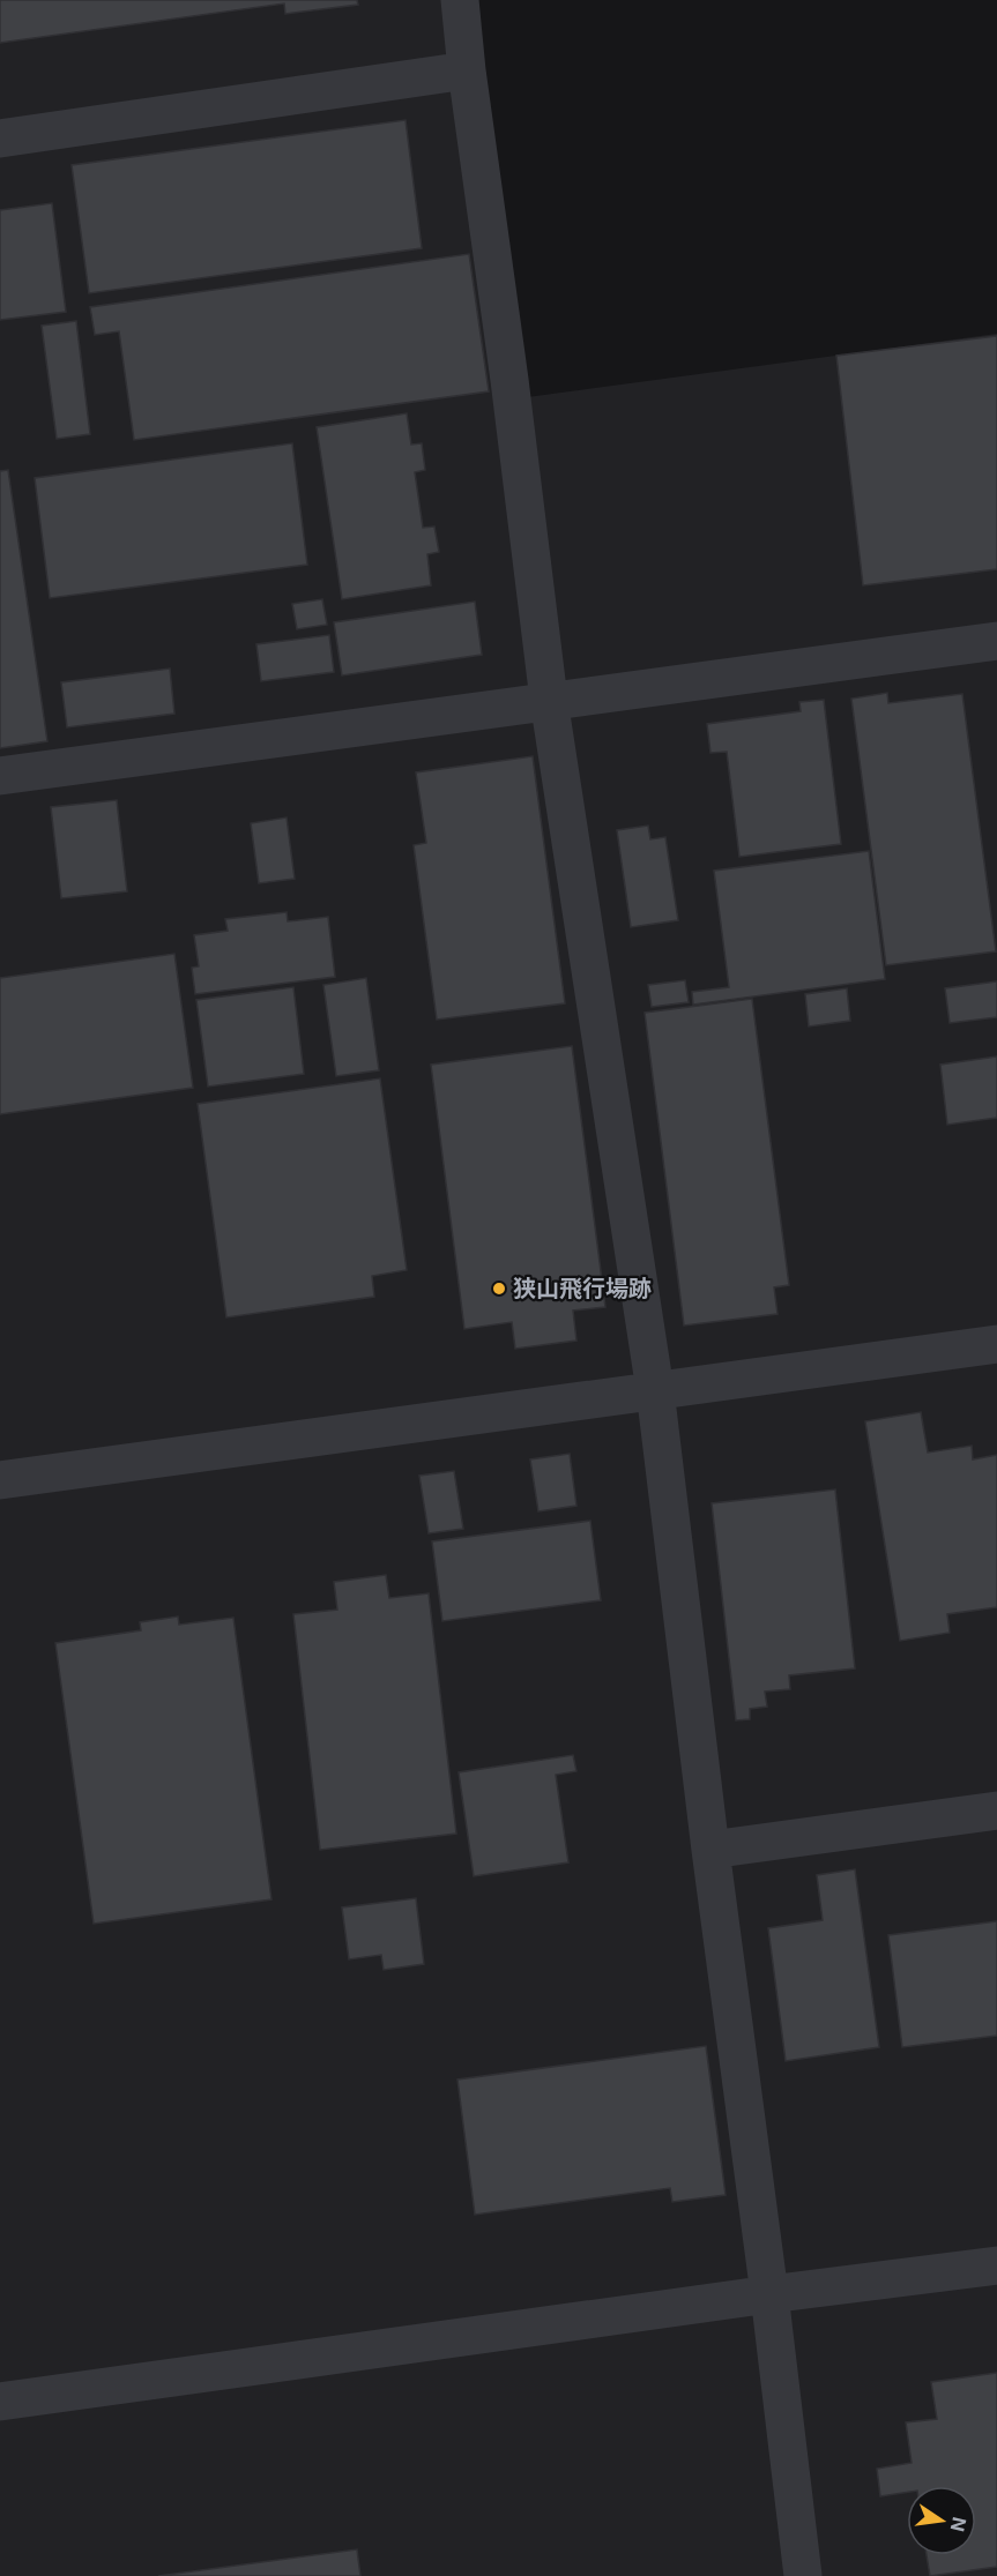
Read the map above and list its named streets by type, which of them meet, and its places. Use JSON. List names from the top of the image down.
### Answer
{
  "places": ["狭山飛行場跡"],
  "north": "right"
}
